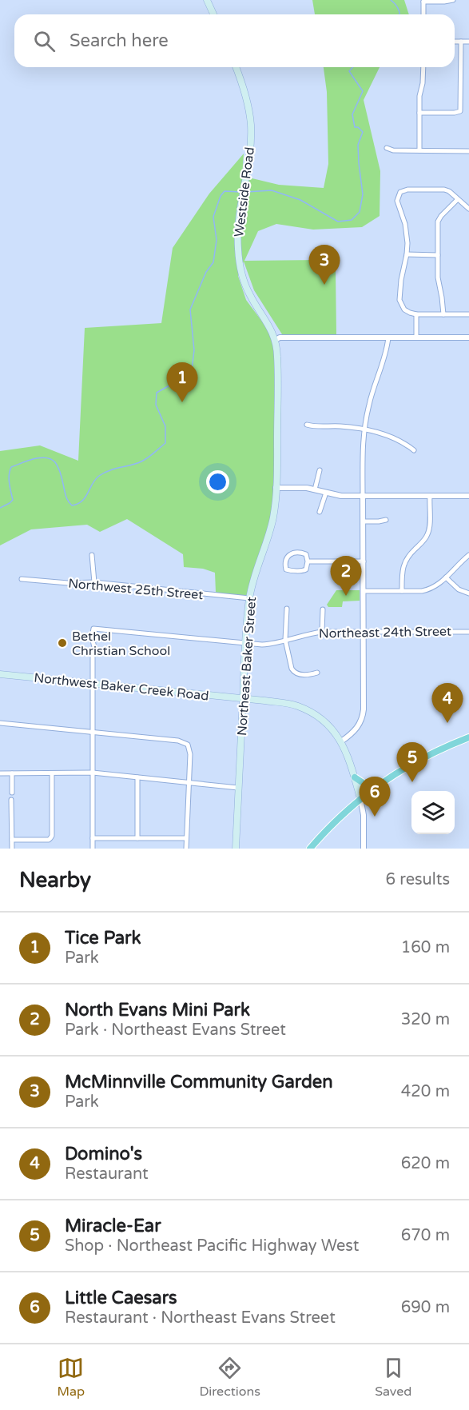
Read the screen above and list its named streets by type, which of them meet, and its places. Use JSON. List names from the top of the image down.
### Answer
{
  "streets": {
    "main road": ["Westside Road", "Northeast Baker Street", "Northwest Baker Creek Road"],
    "street": ["Northwest 25th Street", "Northeast 24th Street"]
  },
  "crossings": [
    ["Westside Road", "Northeast Baker Street"],
    ["Northwest 25th Street", "Northeast Baker Street"],
    ["Northeast 24th Street", "Northeast Baker Street"],
    ["Northeast Baker Street", "Northwest Baker Creek Road"]
  ],
  "places": ["Bethel Christian School"],
  "page": {
    "search": "Search here",
    "pins": [
      "3",
      "1",
      "2",
      "4",
      "5",
      "6"
    ],
    "heading": ["Nearby", "6 results"],
    "list": [
      {
        "mark": "1",
        "name": "Tice Park",
        "note": "Park",
        "value": "160 m"
      },
      {
        "mark": "2",
        "name": "North Evans Mini Park",
        "note": "Park · Northeast Evans Street",
        "value": "320 m"
      },
      {
        "mark": "3",
        "name": "McMinnville Community Garden",
        "note": "Park",
        "value": "420 m"
      },
      {
        "mark": "4",
        "name": "Domino's",
        "note": "Restaurant",
        "value": "620 m"
      },
      {
        "mark": "5",
        "name": "Miracle-Ear",
        "note": "Shop · Northeast Pacific Highway West",
        "value": "670 m"
      },
      {
        "mark": "6",
        "name": "Little Caesars",
        "note": "Restaurant · Northeast Evans Street",
        "value": "690 m"
      }
    ],
    "nav": ["Map", "Directions", "Saved"]
  }
}
